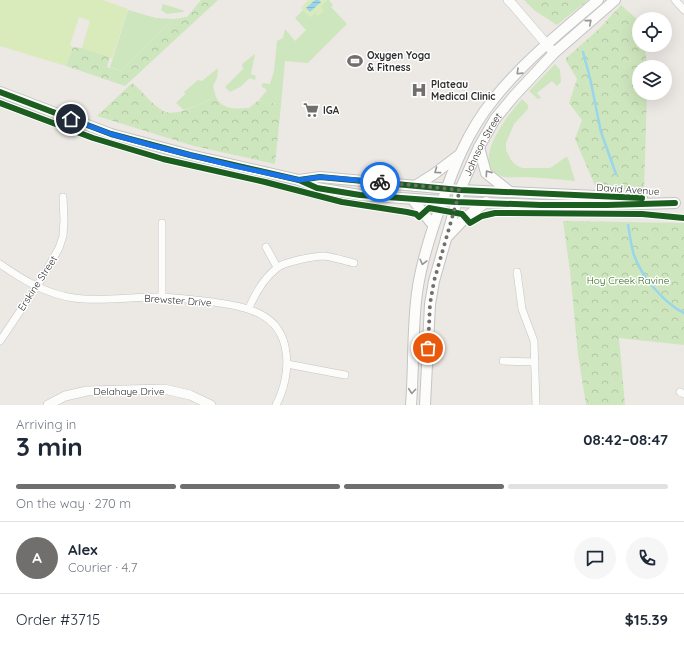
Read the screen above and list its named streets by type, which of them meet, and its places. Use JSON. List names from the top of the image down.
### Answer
{
  "streets": {
    "main road": ["Johnson Street", "David Avenue"],
    "street": ["Erskine Street", "Brewster Drive", "Delahaye Drive"]
  },
  "crossings": [
    ["Johnson Street", "David Avenue"],
    ["Erskine Street", "Brewster Drive"]
  ],
  "parks": ["Hoy Creek Ravine"],
  "places": {
    "sports": ["Oxygen Yoga & Fitness"],
    "hospital": ["Plateau Medical Clinic"],
    "supermarket": ["IGA"]
  },
  "page": {
    "heading": ["3 min", "Arriving in", "08:42–08:47"],
    "panel": [
      "Alex",
      "Courier · 4.7",
      "Order #3715",
      "$15.39"
    ],
    "bar": "On the way · 270 m",
    "round": "A"
  }
}
